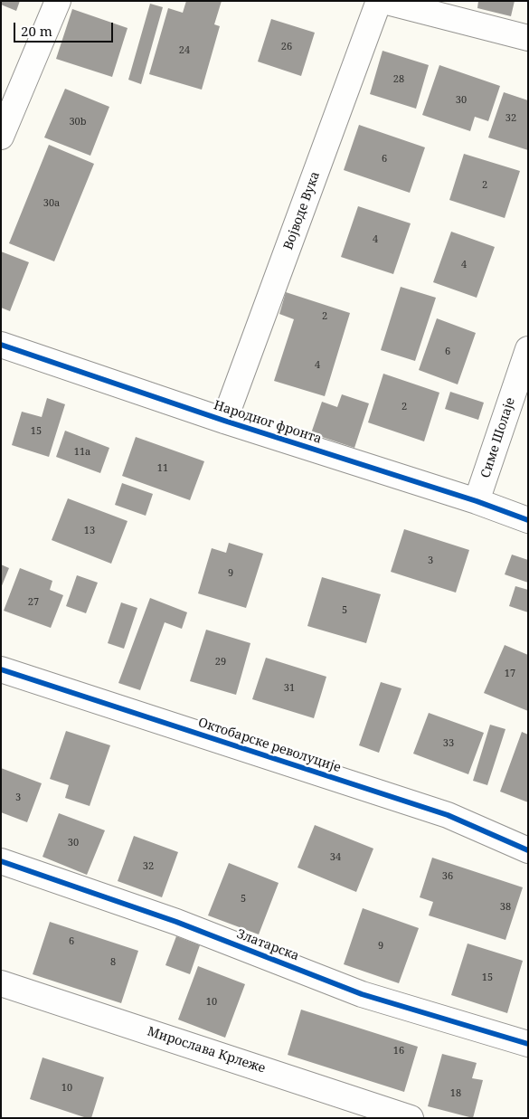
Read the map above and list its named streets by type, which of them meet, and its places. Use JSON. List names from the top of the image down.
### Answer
{
  "streets": {
    "street": [
      "Војводе Вука",
      "Народног фронта",
      "Симе Шолаје",
      "Октобарске револуције",
      "Златарска",
      "Мирослава Крлеже"
    ]
  },
  "crossings": [
    ["Војводе Вука", "Народног фронта"],
    ["Народног фронта", "Симе Шолаје"]
  ],
  "house_numbers": [
    "26",
    "24",
    "28",
    "30",
    "32",
    "30b",
    "6",
    "2",
    "30a",
    "4",
    "4",
    "2",
    "6",
    "4",
    "2",
    "15",
    "11a",
    "11",
    "13",
    "3",
    "9",
    "27",
    "5",
    "29",
    "17",
    "31",
    "33",
    "3",
    "30",
    "34",
    "32",
    "36",
    "5",
    "38",
    "6",
    "9",
    "8",
    "15",
    "10",
    "16",
    "10",
    "18"
  ],
  "scale_bar": "20 m"
}
